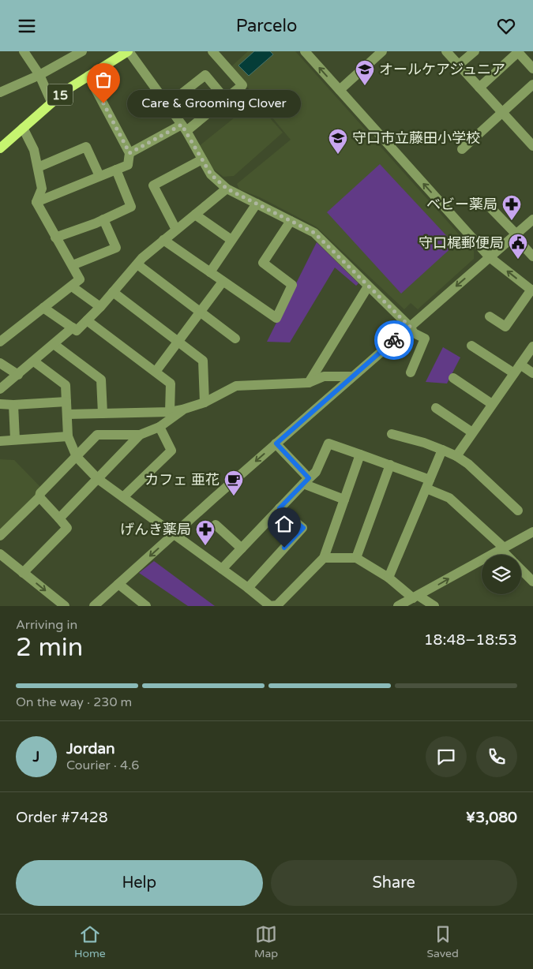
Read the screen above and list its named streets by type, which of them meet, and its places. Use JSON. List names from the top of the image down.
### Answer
{
  "streets": {
    "main road": ["15"]
  },
  "places": {
    "school or university": ["オールケアジュニア", "守口市立藤田小学校"],
    "other": ["Care & Grooming Clover"],
    "pharmacy": ["ベビー薬局", "げんき薬局"],
    "public building": ["守口梶郵便局"],
    "cafe": ["カフェ 亜花"]
  },
  "page": {
    "header": "Parcelo",
    "bubble": "Care & Grooming Clover",
    "heading": ["2 min", "Arriving in", "18:48–18:53"],
    "panel": [
      "Jordan",
      "Courier · 4.6",
      "Order #7428",
      "¥3,080"
    ],
    "bar": "On the way · 230 m",
    "round": "J",
    "buttons": ["Help", "Share"],
    "tabs": ["Home", "Map", "Saved"]
  }
}
